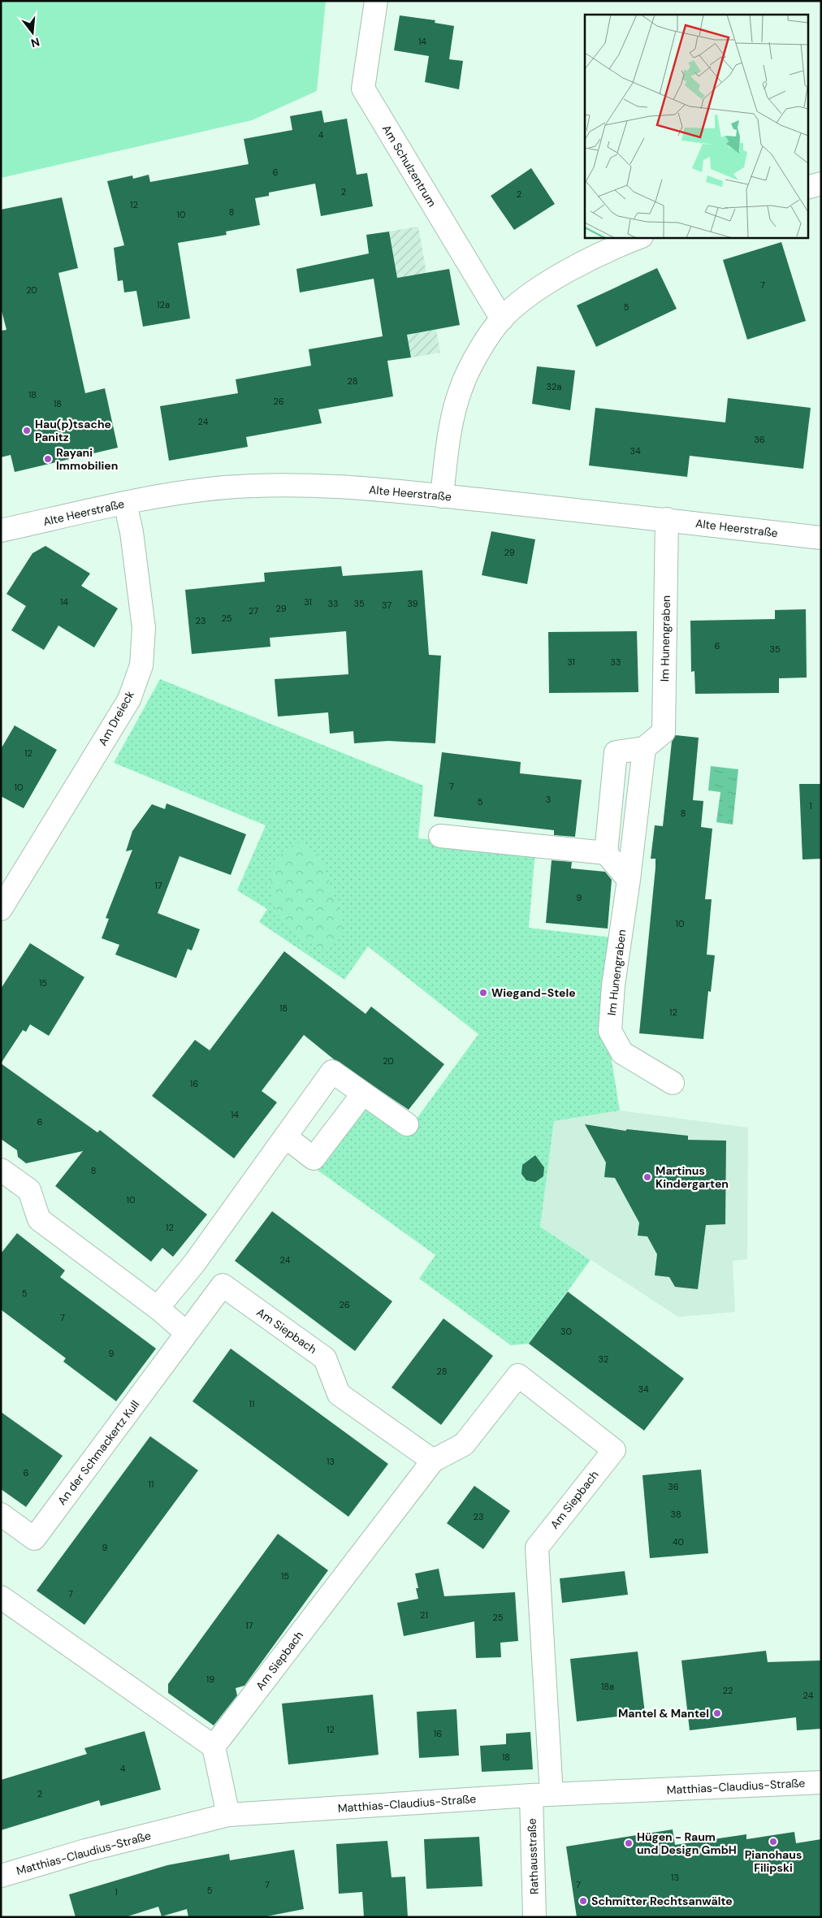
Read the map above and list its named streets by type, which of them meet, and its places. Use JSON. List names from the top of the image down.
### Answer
{
  "streets": {
    "street": [
      "Am Schulzentrum",
      "Alte Heerstraße",
      "Im Hunengraben",
      "Am Dreieck",
      "Am Siepbach",
      "An der Schmackertz Kull",
      "Matthias-Claudius-Straße",
      "Rathausstraße"
    ]
  },
  "crossings": [
    ["Alte Heerstraße", "Im Hunengraben"],
    ["Alte Heerstraße", "Am Dreieck"],
    ["Am Siepbach", "Matthias-Claudius-Straße"],
    ["Am Siepbach", "Rathausstraße"],
    ["Matthias-Claudius-Straße", "Rathausstraße"]
  ],
  "places": [
    "Hau(p)tsache Panitz",
    "Rayani Immobilien",
    "Wiegand-Stele",
    "Martinus Kindergarten",
    "Mantel & Mantel",
    "Pianohaus Filipski",
    "Hügen - Raum und Design GmbH",
    "Schmitter Rechtsanwälte"
  ],
  "house_numbers": [
    "14",
    "4",
    "6",
    "2",
    "2",
    "12",
    "8",
    "10",
    "7",
    "20",
    "12a",
    "5",
    "28",
    "32a",
    "18",
    "26",
    "18",
    "24",
    "36",
    "34",
    "29",
    "14",
    "31",
    "33",
    "35",
    "39",
    "37",
    "29",
    "27",
    "25",
    "23",
    "6",
    "35",
    "31",
    "33",
    "12",
    "7",
    "10",
    "3",
    "5",
    "1",
    "8",
    "17",
    "9",
    "10",
    "15",
    "18",
    "12",
    "20",
    "16",
    "14",
    "6",
    "8",
    "10",
    "12",
    "24",
    "5",
    "26",
    "7",
    "30",
    "9",
    "32",
    "28",
    "34",
    "11",
    "13",
    "6",
    "11",
    "36",
    "38",
    "23",
    "40",
    "9",
    "15",
    "7",
    "21",
    "25",
    "17",
    "19",
    "18a",
    "22",
    "24",
    "12",
    "16",
    "18",
    "4",
    "2",
    "13",
    "7",
    "7",
    "5",
    "1"
  ],
  "north": "bottom"
}
